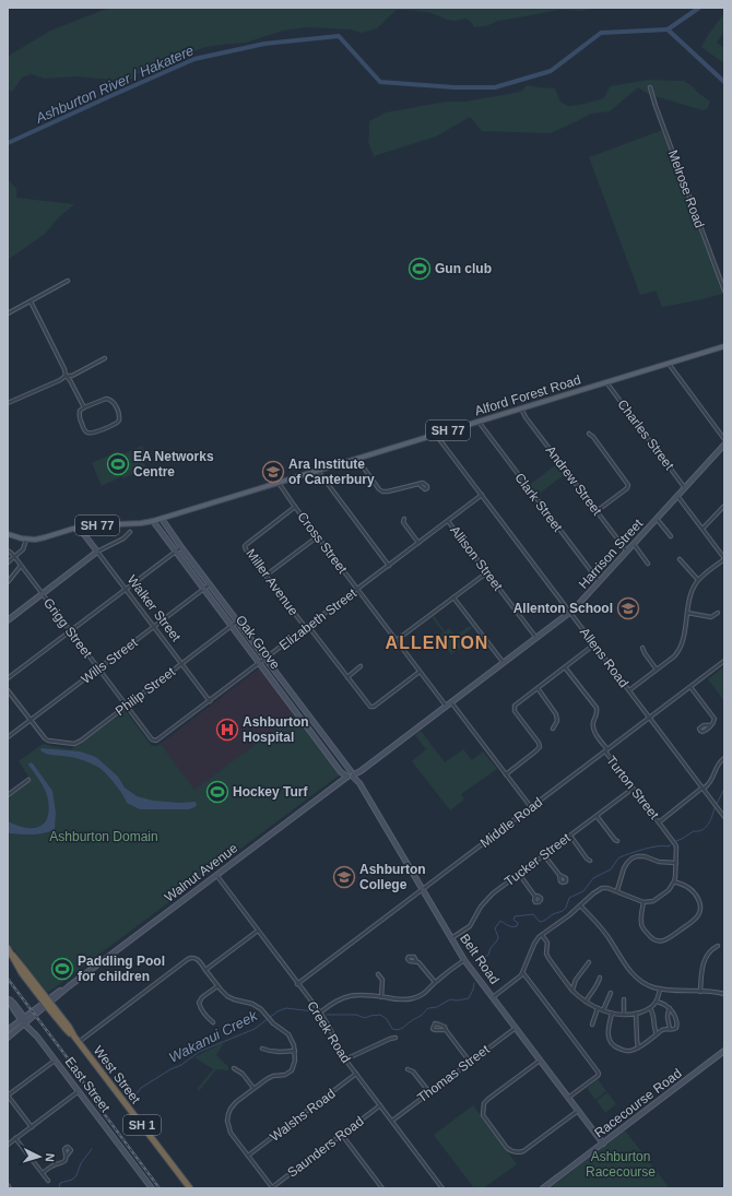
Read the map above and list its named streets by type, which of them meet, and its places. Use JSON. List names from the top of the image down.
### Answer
{
  "streets": {
    "highway": ["West Street", "SH 1"],
    "main road": ["Alford Forest Road", "SH 77"],
    "street": [
      "Melrose Road",
      "Charles Street",
      "Andrew Street",
      "Clark Street",
      "Cross Street",
      "Harrison Street",
      "Allison Street",
      "Miller Avenue",
      "Walker Street",
      "Elizabeth Street",
      "Grigg Street",
      "Oak Grove",
      "Allens Road",
      "Wills Street",
      "Philip Street",
      "Turton Street",
      "Middle Road",
      "Tucker Street",
      "Walnut Avenue",
      "Belt Road",
      "Creek Road",
      "Thomas Street",
      "East Street",
      "Racecourse Road",
      "Walshs Road",
      "Saunders Road"
    ]
  },
  "crossings": [
    ["Alford Forest Road", "SH 77"],
    ["Alford Forest Road", "Charles Street"],
    ["Alford Forest Road", "Andrew Street"],
    ["Alford Forest Road", "Clark Street"],
    ["Alford Forest Road", "Cross Street"],
    ["Alford Forest Road", "Oak Grove"],
    ["Alford Forest Road", "Allens Road"],
    ["SH 77", "Walker Street"],
    ["SH 77", "Oak Grove"],
    ["Charles Street", "Harrison Street"],
    ["Andrew Street", "Harrison Street"],
    ["Clark Street", "Harrison Street"],
    ["Cross Street", "Harrison Street"],
    ["Cross Street", "Miller Avenue"],
    ["Cross Street", "Elizabeth Street"],
    ["Harrison Street", "Allison Street"],
    ["Harrison Street", "Oak Grove"],
    ["Harrison Street", "Allens Road"],
    ["Harrison Street", "Belt Road"],
    ["Allison Street", "Elizabeth Street"],
    ["Miller Avenue", "Elizabeth Street"],
    ["Walker Street", "Elizabeth Street"],
    ["Walker Street", "Wills Street"],
    ["Walker Street", "Philip Street"],
    ["Elizabeth Street", "Grigg Street"],
    ["Elizabeth Street", "Oak Grove"],
    ["Elizabeth Street", "Allens Road"],
    ["Grigg Street", "Wills Street"],
    ["Grigg Street", "Philip Street"],
    ["Oak Grove", "Wills Street"],
    ["Oak Grove", "Philip Street"],
    ["Oak Grove", "Walnut Avenue"],
    ["Oak Grove", "Belt Road"],
    ["Allens Road", "Turton Street"],
    ["Allens Road", "Middle Road"],
    ["Wills Street", "Philip Street"],
    ["Turton Street", "Middle Road"],
    ["Turton Street", "Tucker Street"],
    ["Middle Road", "Belt Road"],
    ["Middle Road", "Creek Road"],
    ["Tucker Street", "Belt Road"],
    ["Walnut Avenue", "Creek Road"],
    ["Walnut Avenue", "West Street"],
    ["Walnut Avenue", "East Street"],
    ["Belt Road", "Thomas Street"],
    ["Belt Road", "Racecourse Road"],
    ["Creek Road", "Thomas Street"],
    ["Creek Road", "Walshs Road"],
    ["Creek Road", "Saunders Road"]
  ],
  "districts": ["ALLENTON"],
  "water": ["Ashburton River / Hakatere", "Wakanui Creek"],
  "parks": ["Ashburton Domain", "Ashburton Racecourse"],
  "places": {
    "sports": [
      "Gun club",
      "EA Networks Centre",
      "Hockey Turf",
      "Paddling Pool for children"
    ],
    "school or university": ["Ara Institute of Canterbury", "Allenton School", "Ashburton College"],
    "hospital": ["Ashburton Hospital"]
  },
  "north": "right"
}
